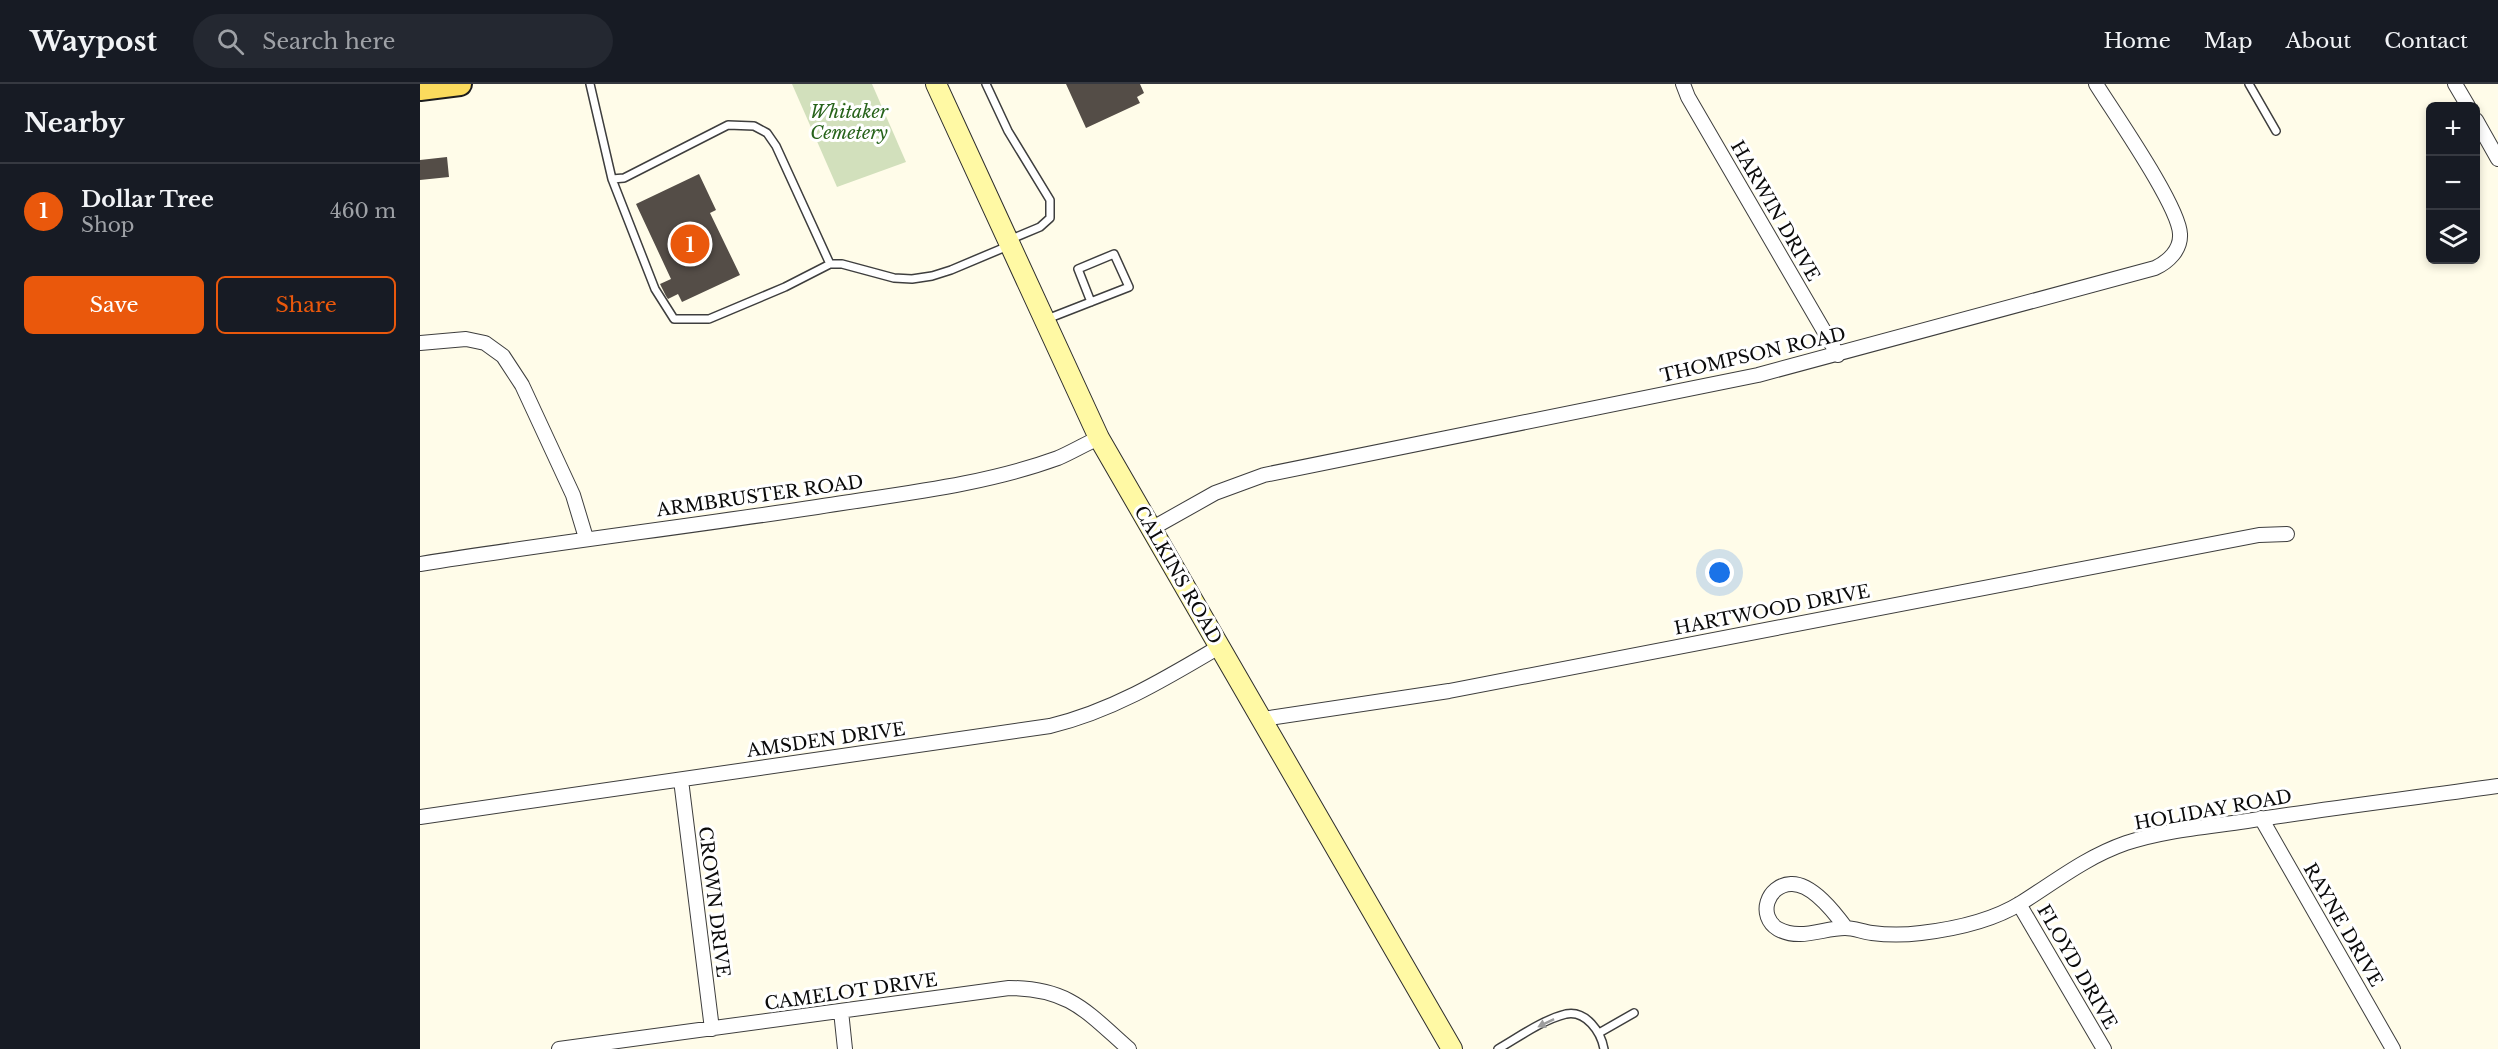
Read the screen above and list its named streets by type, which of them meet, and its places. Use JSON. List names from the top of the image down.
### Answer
{
  "streets": {
    "main road": ["CALKINS ROAD"],
    "street": [
      "HARWIN DRIVE",
      "THOMPSON ROAD",
      "ARMBRUSTER ROAD",
      "HARTWOOD DRIVE",
      "AMSDEN DRIVE",
      "HOLIDAY ROAD",
      "CROWN DRIVE",
      "RAYNE DRIVE",
      "FLOYD DRIVE",
      "CAMELOT DRIVE"
    ]
  },
  "crossings": [
    ["HARWIN DRIVE", "THOMPSON ROAD"],
    ["THOMPSON ROAD", "CALKINS ROAD"],
    ["ARMBRUSTER ROAD", "CALKINS ROAD"],
    ["CALKINS ROAD", "HARTWOOD DRIVE"],
    ["CALKINS ROAD", "AMSDEN DRIVE"],
    ["AMSDEN DRIVE", "CROWN DRIVE"],
    ["HOLIDAY ROAD", "RAYNE DRIVE"],
    ["HOLIDAY ROAD", "FLOYD DRIVE"],
    ["CROWN DRIVE", "CAMELOT DRIVE"]
  ],
  "parks": ["Whitaker Cemetery"],
  "page": {
    "header": "Waypost",
    "search": "Search here",
    "nav": [
      "Home",
      "Map",
      "About",
      "Contact"
    ],
    "heading": "Nearby",
    "map_buttons": ["+", "−"],
    "list": [
      {
        "mark": "1",
        "name": "Dollar Tree",
        "note": "Shop",
        "value": "460 m"
      }
    ],
    "pins": "1",
    "buttons": ["Save", "Share"]
  }
}
